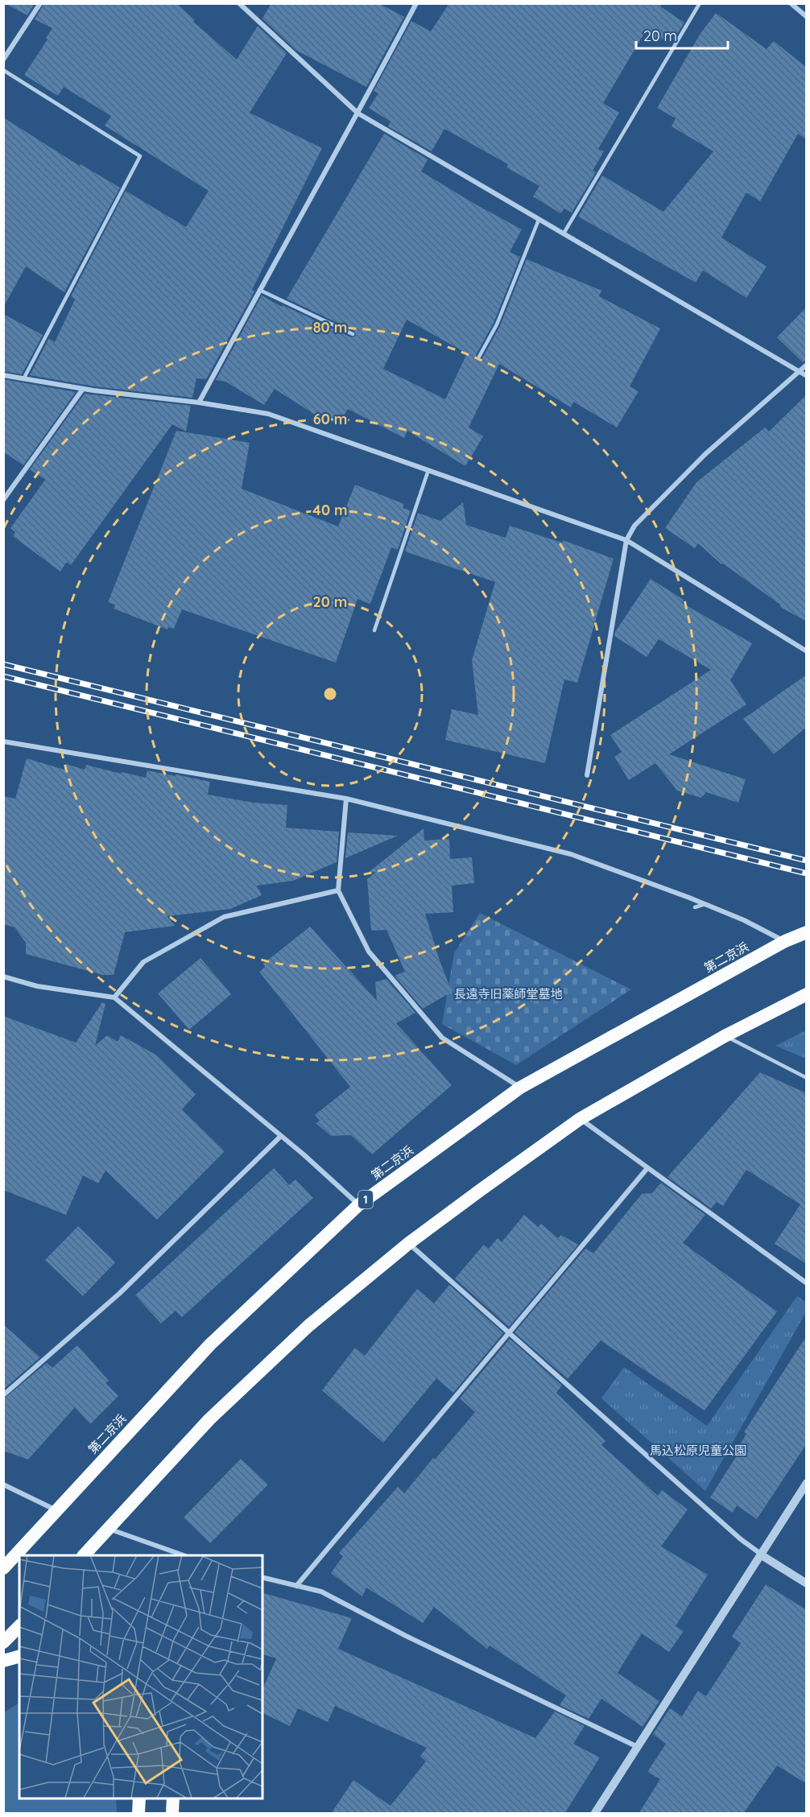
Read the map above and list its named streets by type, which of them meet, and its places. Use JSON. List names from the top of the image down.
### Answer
{
  "streets": {
    "highway": ["第二京浜", "1"]
  },
  "parks": ["長遠寺旧薬師堂墓地", "馬込松原児童公園"],
  "scale_bar": "20 m",
  "rings": [
    "80 m",
    "60 m",
    "40 m",
    "20 m"
  ]
}
